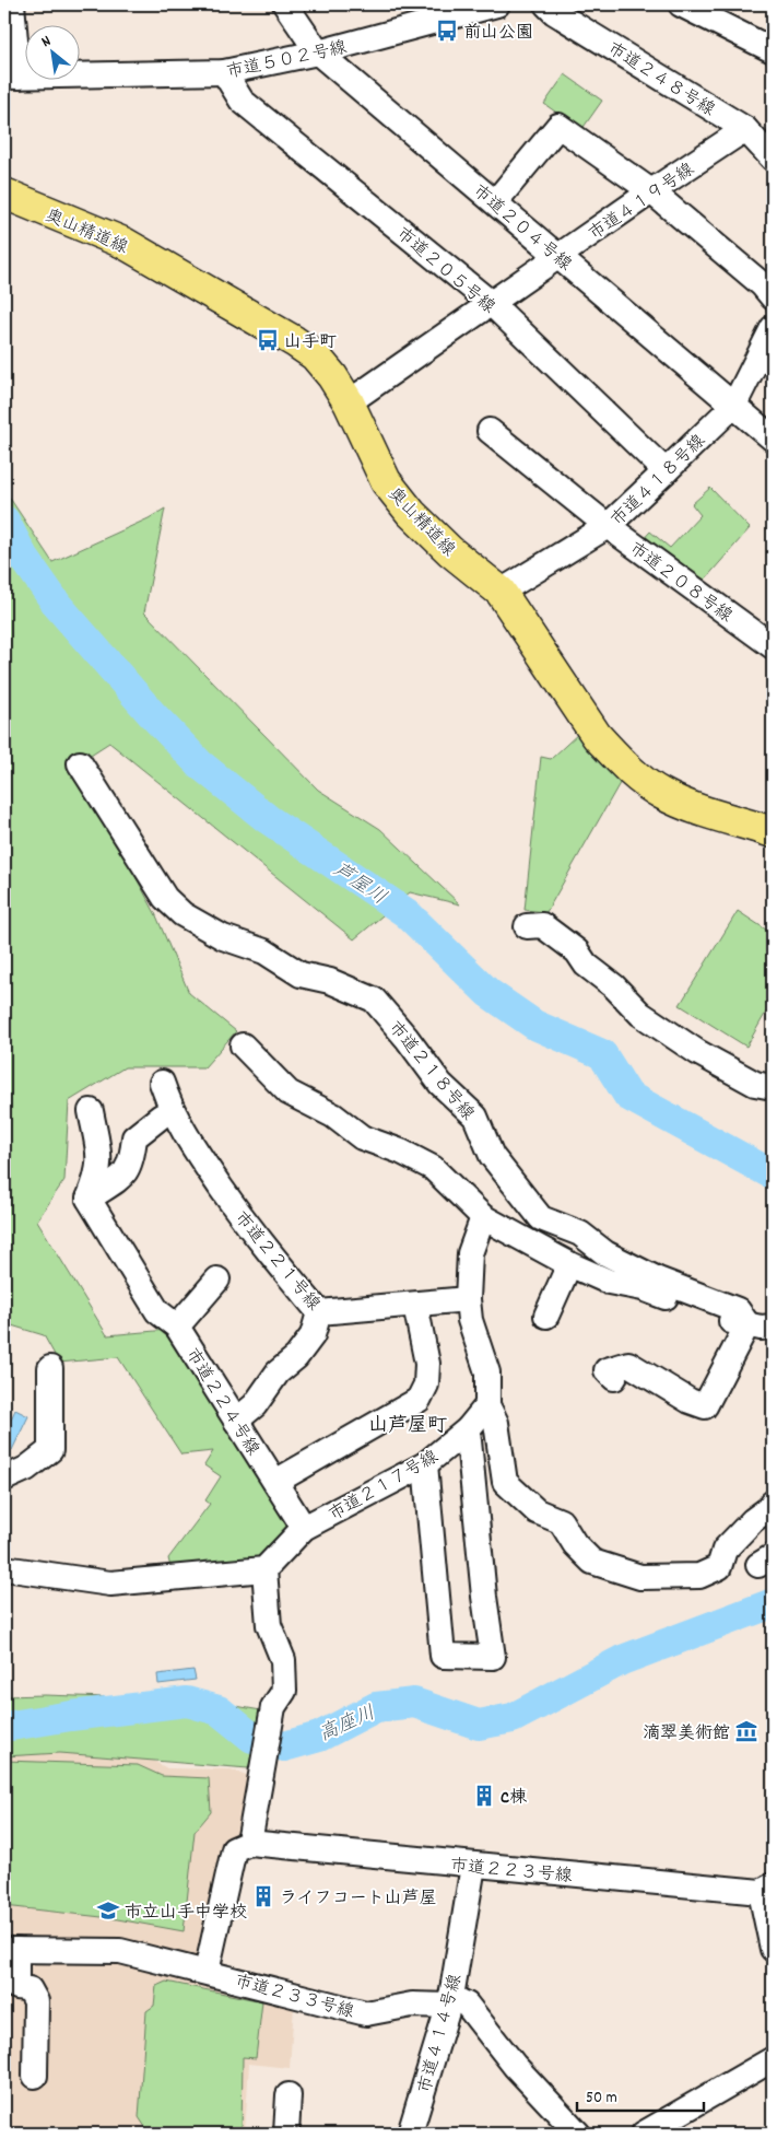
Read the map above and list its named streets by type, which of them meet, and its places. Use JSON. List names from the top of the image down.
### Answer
{
  "streets": {
    "main road": ["奥山精道線"],
    "street": [
      "市道５０２号線",
      "市道２４８号線",
      "市道４１９号線",
      "市道２０４号線",
      "市道２０５号線",
      "市道４１８号線",
      "市道２０８号線",
      "市道２１８号線",
      "市道２２１号線",
      "市道２２４号線",
      "市道２１７号線",
      "市道２２３号線",
      "市道２３３号線",
      "市道４１４号線"
    ]
  },
  "crossings": [
    ["市道５０２号線", "市道２０４号線"],
    ["市道５０２号線", "市道２０５号線"],
    ["市道２４８号線", "市道４１９号線"],
    ["市道４１９号線", "市道２０４号線"],
    ["市道４１９号線", "奥山精道線"],
    ["市道４１９号線", "市道２０５号線"],
    ["市道２０４号線", "市道４１８号線"],
    ["奥山精道線", "市道４１８号線"],
    ["市道２０５号線", "市道４１８号線"],
    ["市道４１８号線", "市道２０８号線"],
    ["市道２２４号線", "市道２１７号線"],
    ["市道２２３号線", "市道４１４号線"],
    ["市道２３３号線", "市道４１４号線"]
  ],
  "districts": ["山芦屋町"],
  "water": ["芦屋川", "高座川"],
  "places": {
    "bus stop": ["前山公園", "山手町"],
    "museum": ["滴翠美術館"],
    "building": ["C棟", "ライフコート山芦屋"],
    "school or university": ["市立山手中学校"]
  },
  "scale_bar": "50 m",
  "north": "top left"
}
